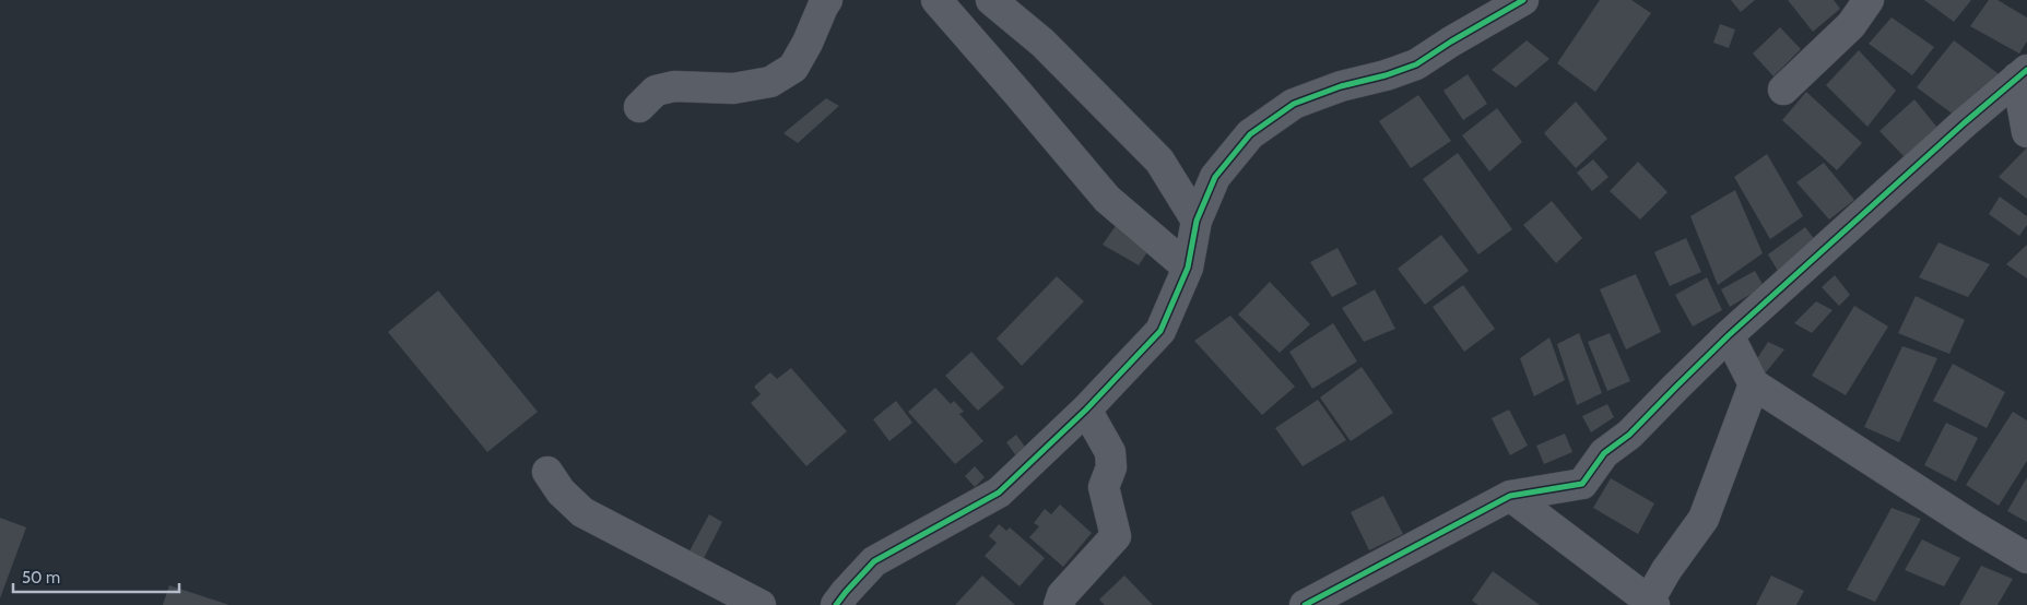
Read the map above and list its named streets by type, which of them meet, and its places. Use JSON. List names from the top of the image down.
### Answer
{
  "scale_bar": "50 m"
}
